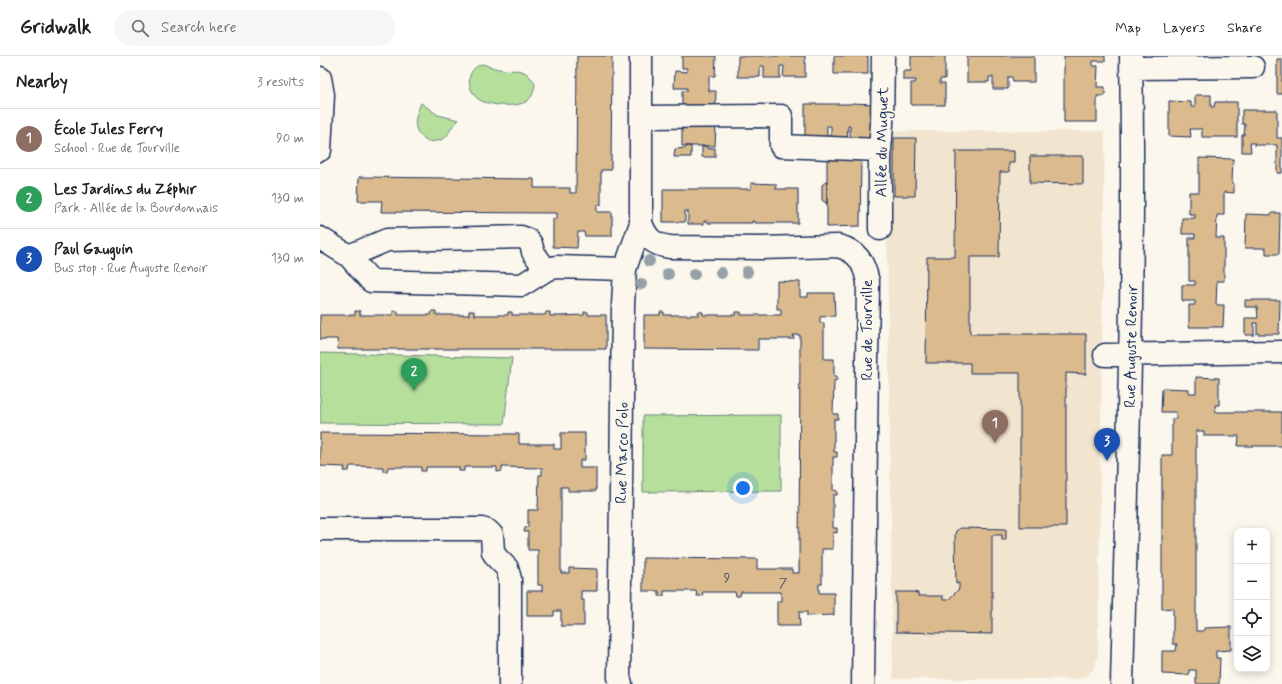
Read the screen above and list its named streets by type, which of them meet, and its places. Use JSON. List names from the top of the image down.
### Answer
{
  "streets": {
    "street": [
      "Allée du Muguet",
      "Rue de Tourville",
      "Rue Auguste Renoir",
      "Rue Marco Polo"
    ]
  },
  "crossings": [
    ["Rue de Tourville", "Rue Marco Polo"]
  ],
  "house_numbers": ["9", "7"],
  "page": {
    "header": "Gridwalk",
    "search": "Search here",
    "nav": ["Map", "Layers", "Share"],
    "heading": ["Nearby", "3 results"],
    "list": [
      {
        "mark": "1",
        "name": "École Jules Ferry",
        "note": "School · Rue de Tourville",
        "value": "90 m"
      },
      {
        "mark": "2",
        "name": "Les Jardins du Zéphir",
        "note": "Park · Allée de la Bourdonnais",
        "value": "130 m"
      },
      {
        "mark": "3",
        "name": "Paul Gauguin",
        "note": "Bus stop · Rue Auguste Renoir",
        "value": "130 m"
      }
    ],
    "pins": ["2", "1", "3"],
    "map_buttons": ["+", "−"]
  }
}
